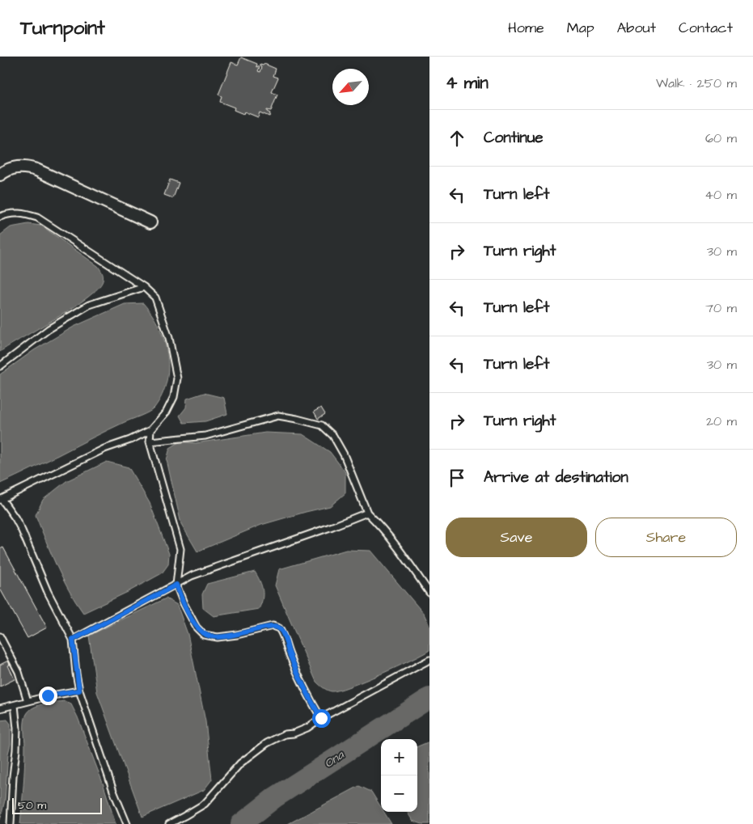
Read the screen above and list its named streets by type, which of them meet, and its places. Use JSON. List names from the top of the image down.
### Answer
{
  "water": ["Ona"],
  "scale_bar": "50 m",
  "north": "bottom left",
  "page": {
    "header": "Turnpoint",
    "nav": [
      "Home",
      "Map",
      "About",
      "Contact"
    ],
    "heading": ["4 min", "Walk · 250 m"],
    "list": [
      ["Continue", "60 m"],
      ["Turn left", "40 m"],
      ["Turn right", "30 m"],
      ["Turn left", "70 m"],
      ["Turn left", "30 m"],
      ["Turn right", "20 m"],
      "Arrive at destination"
    ],
    "buttons": ["Save", "Share"],
    "map_buttons": ["+", "−"],
    "scale": "50 m"
  }
}
